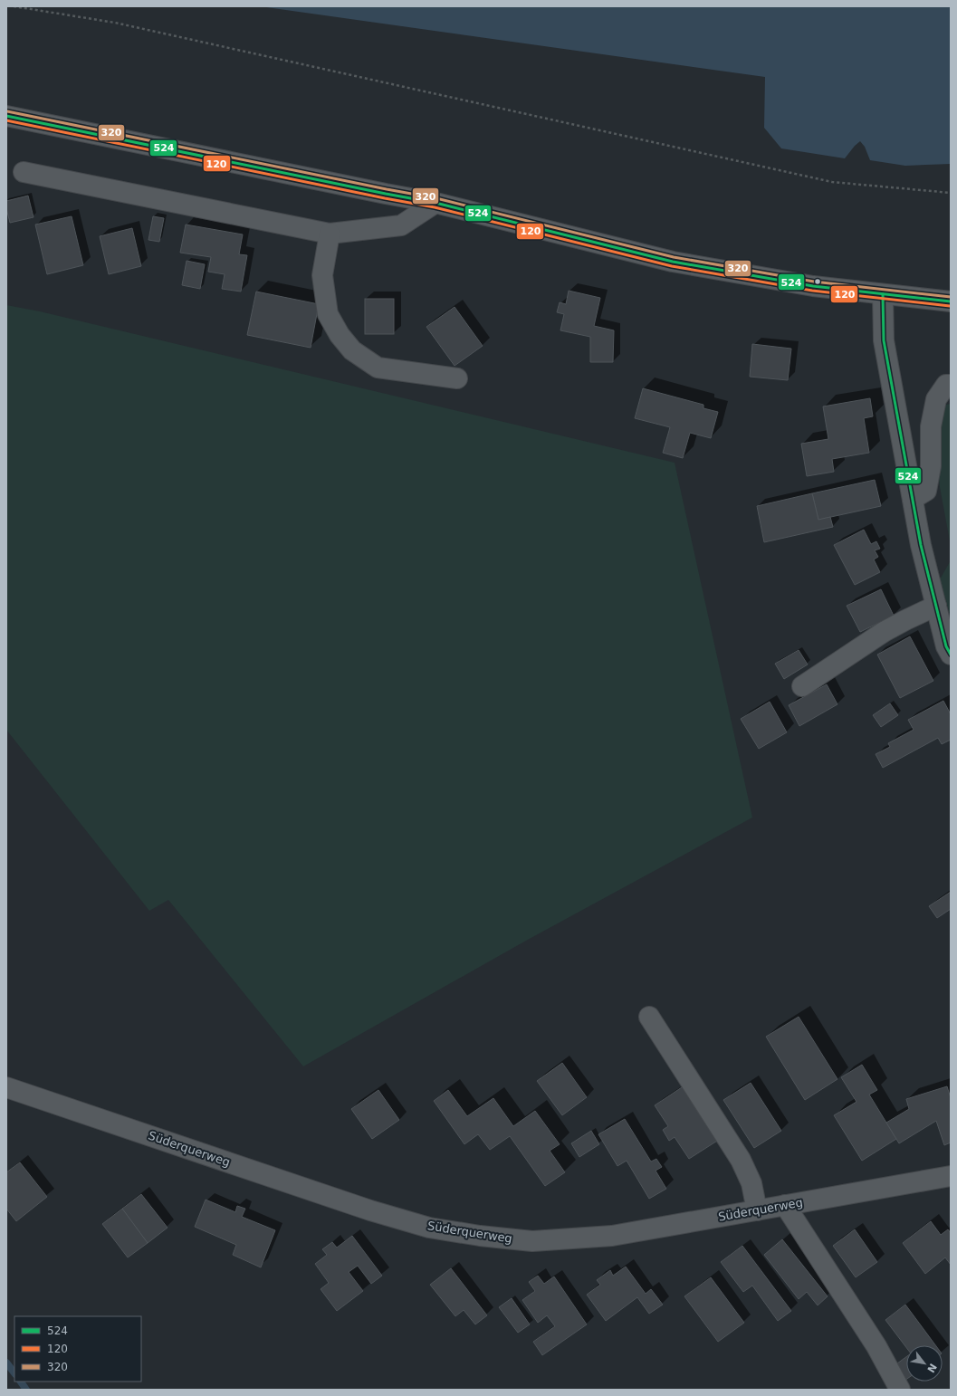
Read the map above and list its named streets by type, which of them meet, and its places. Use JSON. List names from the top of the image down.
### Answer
{
  "streets": {
    "street": ["Süderquerweg"]
  },
  "lines": ["transit line 320", "transit line 524", "transit line 120"],
  "legend": ["524", "120", "320"],
  "north": "bottom right"
}
